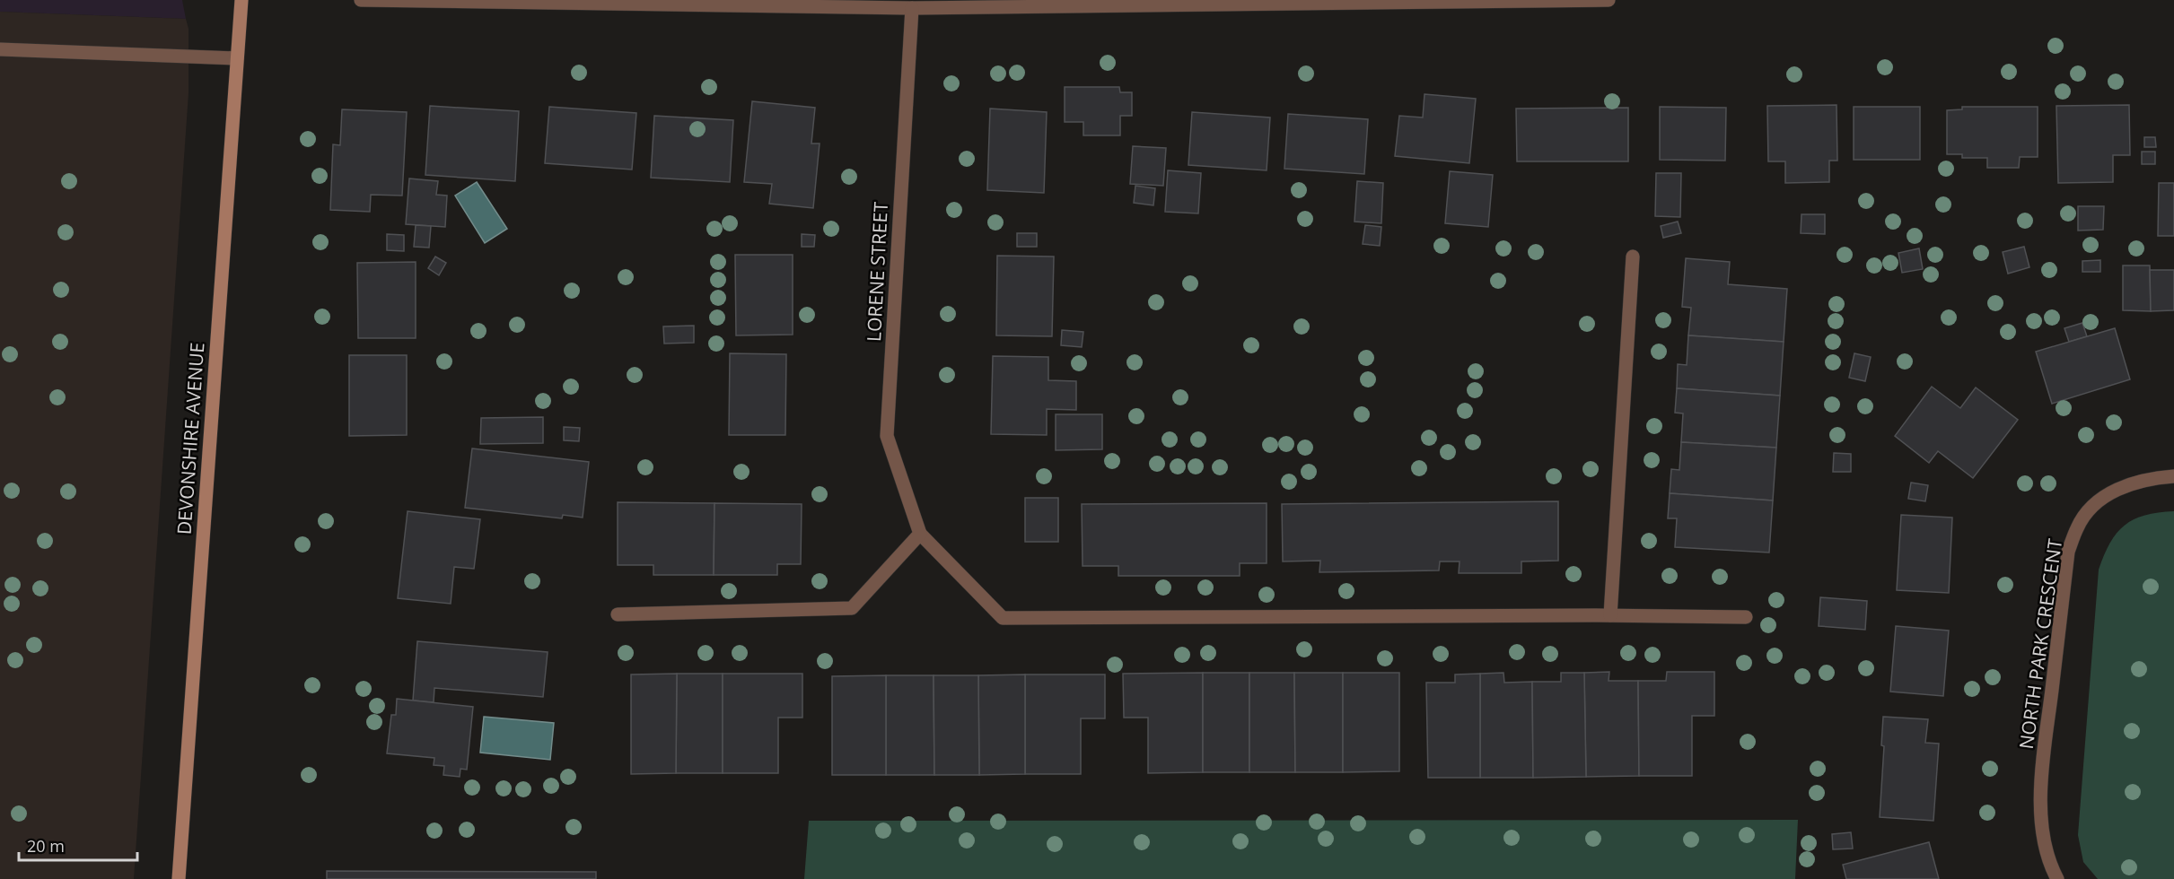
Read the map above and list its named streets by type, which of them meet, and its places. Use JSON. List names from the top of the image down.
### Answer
{
  "streets": {
    "main road": ["DEVONSHIRE AVENUE"],
    "street": ["LORENE STREET", "NORTH PARK CRESCENT"]
  },
  "scale_bar": "20 m"
}
